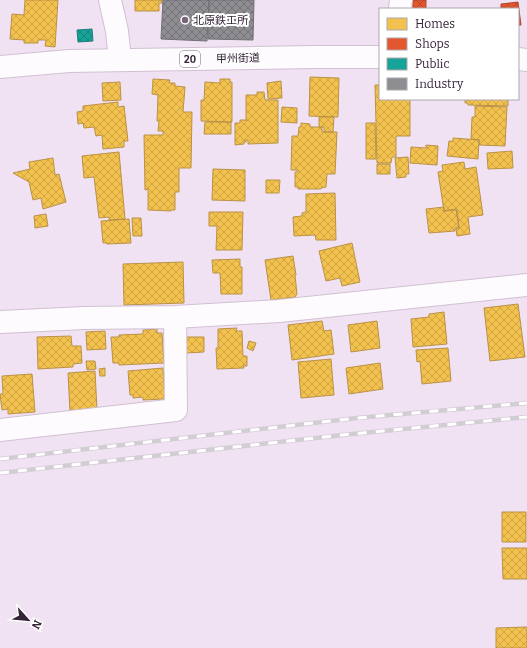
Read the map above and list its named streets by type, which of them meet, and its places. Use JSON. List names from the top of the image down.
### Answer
{
  "streets": {
    "main road": ["甲州街道", "20"]
  },
  "places": ["北原鉄工所"],
  "legend": [
    "Homes",
    "Shops",
    "Public",
    "Industry"
  ],
  "north": "bottom right"
}
